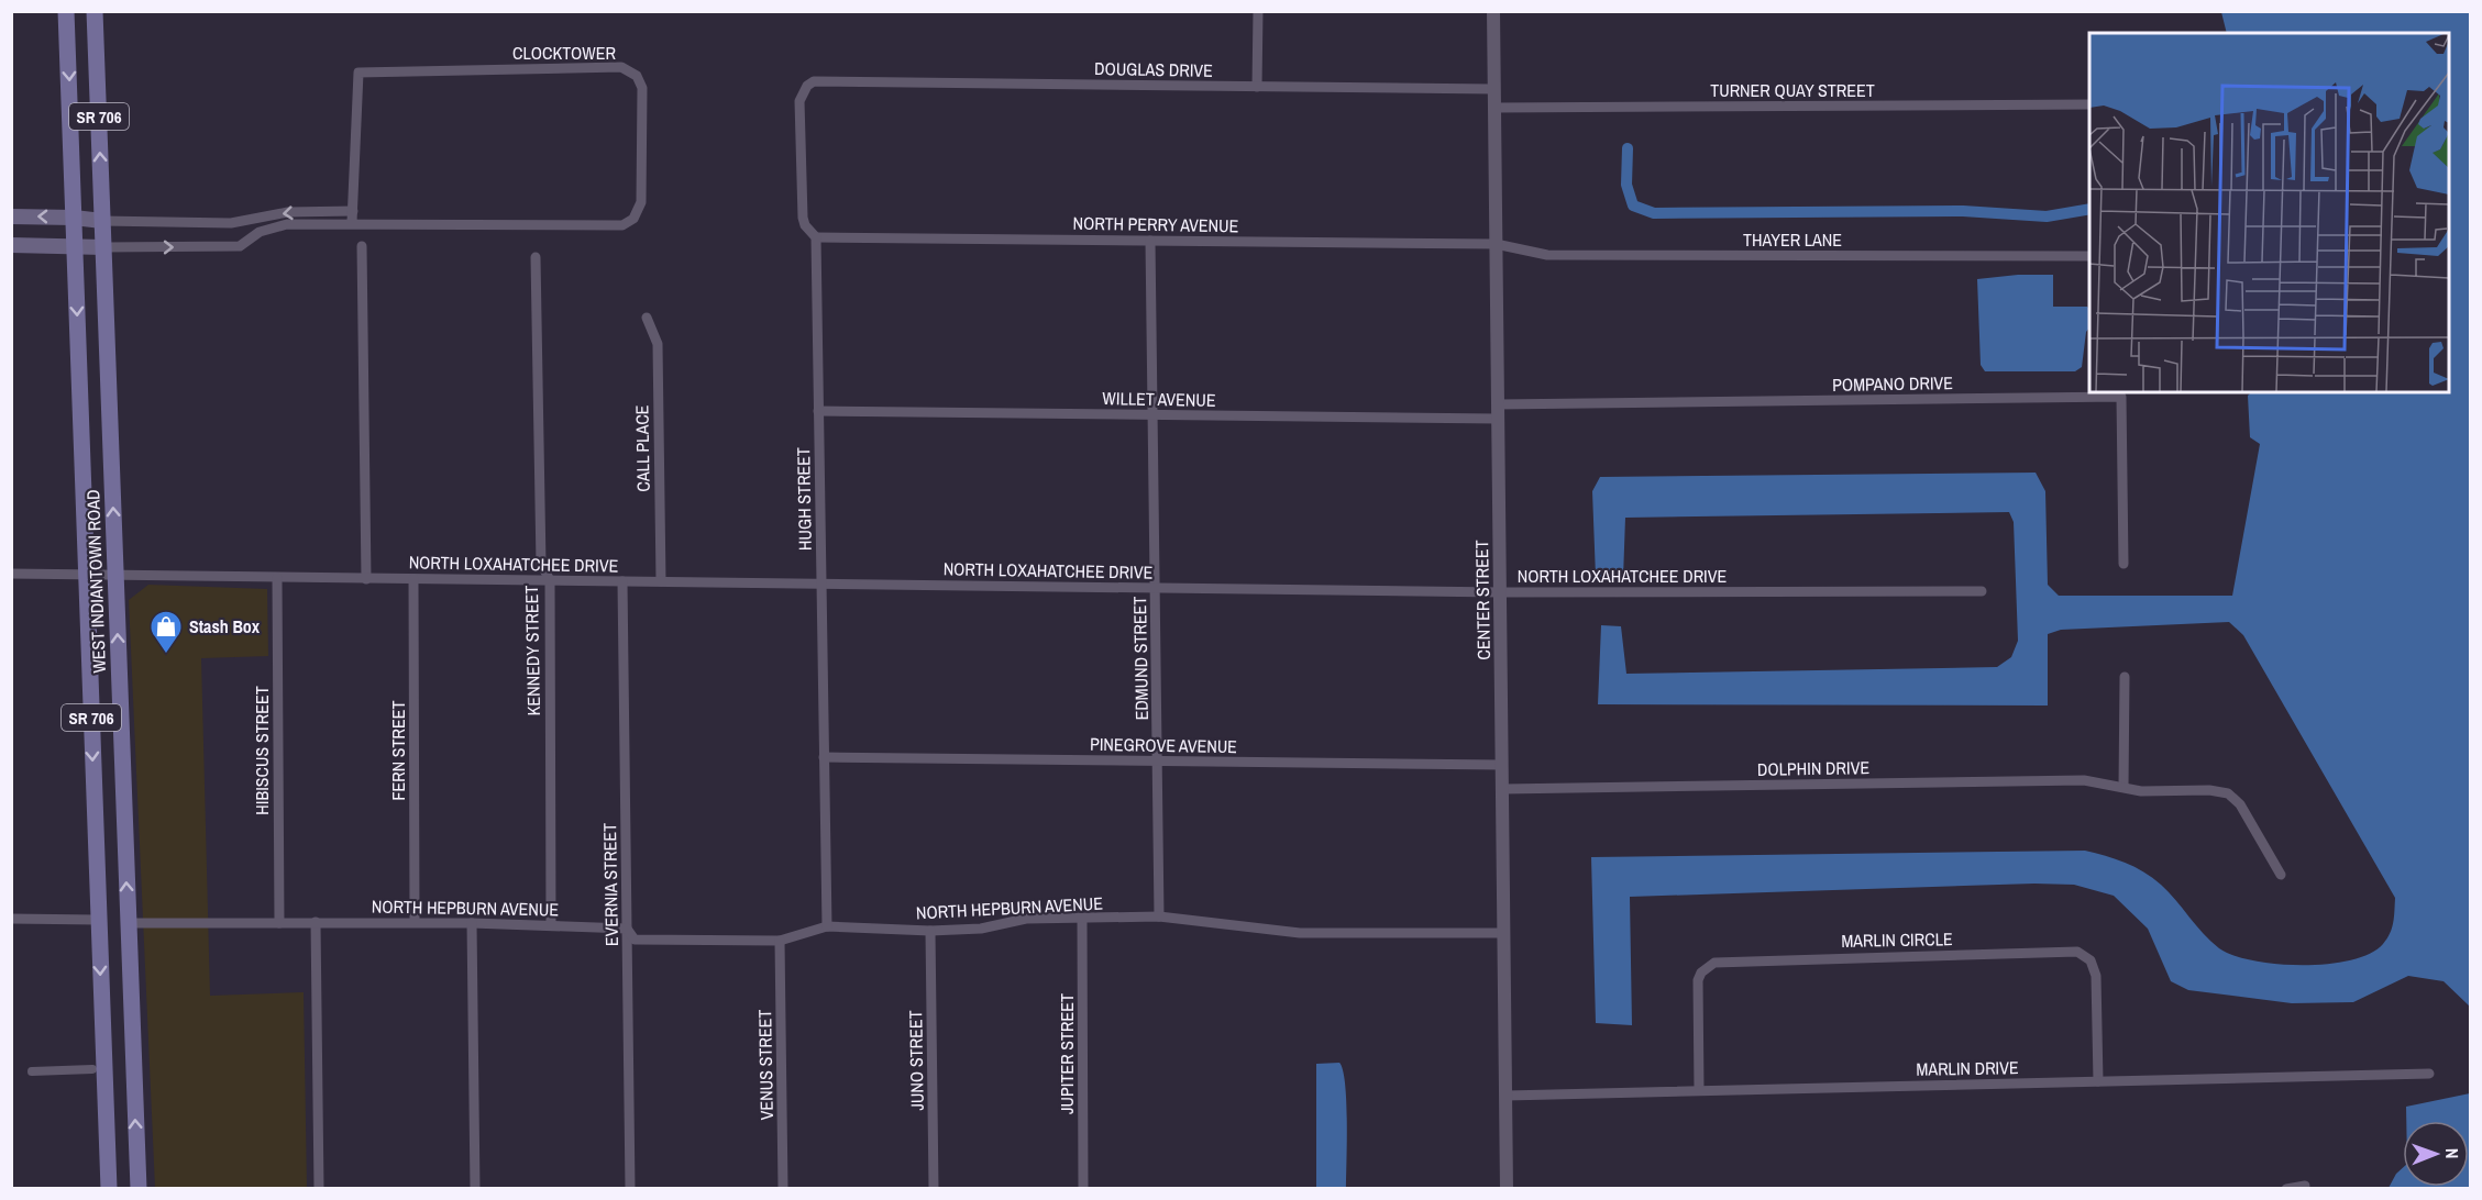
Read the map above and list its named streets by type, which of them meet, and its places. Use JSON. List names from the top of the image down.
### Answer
{
  "streets": {
    "main road": ["SR 706", "WEST INDIANTOWN ROAD"],
    "street": [
      "CLOCKTOWER",
      "DOUGLAS DRIVE",
      "TURNER QUAY STREET",
      "NORTH PERRY AVENUE",
      "THAYER LANE",
      "POMPANO DRIVE",
      "WILLET AVENUE",
      "CALL PLACE",
      "HUGH STREET",
      "NORTH LOXAHATCHEE DRIVE",
      "CENTER STREET",
      "KENNEDY STREET",
      "EDMUND STREET",
      "PINEGROVE AVENUE",
      "HIBISCUS STREET",
      "FERN STREET",
      "DOLPHIN DRIVE",
      "EVERNIA STREET",
      "NORTH HEPBURN AVENUE",
      "MARLIN CIRCLE",
      "JUPITER STREET",
      "JUNO STREET",
      "VENUS STREET",
      "MARLIN DRIVE"
    ]
  },
  "crossings": [
    ["CLOCKTOWER", "WEST INDIANTOWN ROAD"],
    ["DOUGLAS DRIVE", "HUGH STREET"],
    ["DOUGLAS DRIVE", "CENTER STREET"],
    ["TURNER QUAY STREET", "CENTER STREET"],
    ["NORTH PERRY AVENUE", "THAYER LANE"],
    ["NORTH PERRY AVENUE", "HUGH STREET"],
    ["NORTH PERRY AVENUE", "CENTER STREET"],
    ["NORTH PERRY AVENUE", "EDMUND STREET"],
    ["THAYER LANE", "CENTER STREET"],
    ["POMPANO DRIVE", "CENTER STREET"],
    ["WILLET AVENUE", "HUGH STREET"],
    ["WILLET AVENUE", "CENTER STREET"],
    ["WILLET AVENUE", "EDMUND STREET"],
    ["CALL PLACE", "NORTH LOXAHATCHEE DRIVE"],
    ["HUGH STREET", "NORTH LOXAHATCHEE DRIVE"],
    ["HUGH STREET", "PINEGROVE AVENUE"],
    ["HUGH STREET", "NORTH HEPBURN AVENUE"],
    ["NORTH LOXAHATCHEE DRIVE", "WEST INDIANTOWN ROAD"],
    ["NORTH LOXAHATCHEE DRIVE", "CENTER STREET"],
    ["NORTH LOXAHATCHEE DRIVE", "KENNEDY STREET"],
    ["NORTH LOXAHATCHEE DRIVE", "EDMUND STREET"],
    ["NORTH LOXAHATCHEE DRIVE", "HIBISCUS STREET"],
    ["NORTH LOXAHATCHEE DRIVE", "FERN STREET"],
    ["NORTH LOXAHATCHEE DRIVE", "EVERNIA STREET"],
    ["WEST INDIANTOWN ROAD", "NORTH HEPBURN AVENUE"],
    ["CENTER STREET", "PINEGROVE AVENUE"],
    ["CENTER STREET", "DOLPHIN DRIVE"],
    ["CENTER STREET", "NORTH HEPBURN AVENUE"],
    ["CENTER STREET", "MARLIN DRIVE"],
    ["KENNEDY STREET", "NORTH HEPBURN AVENUE"],
    ["EDMUND STREET", "PINEGROVE AVENUE"],
    ["EDMUND STREET", "NORTH HEPBURN AVENUE"],
    ["HIBISCUS STREET", "NORTH HEPBURN AVENUE"],
    ["FERN STREET", "NORTH HEPBURN AVENUE"],
    ["EVERNIA STREET", "NORTH HEPBURN AVENUE"],
    ["NORTH HEPBURN AVENUE", "JUPITER STREET"],
    ["NORTH HEPBURN AVENUE", "JUNO STREET"],
    ["NORTH HEPBURN AVENUE", "VENUS STREET"],
    ["MARLIN CIRCLE", "MARLIN DRIVE"]
  ],
  "places": {
    "shop": ["Stash Box"]
  },
  "north": "right"
}
